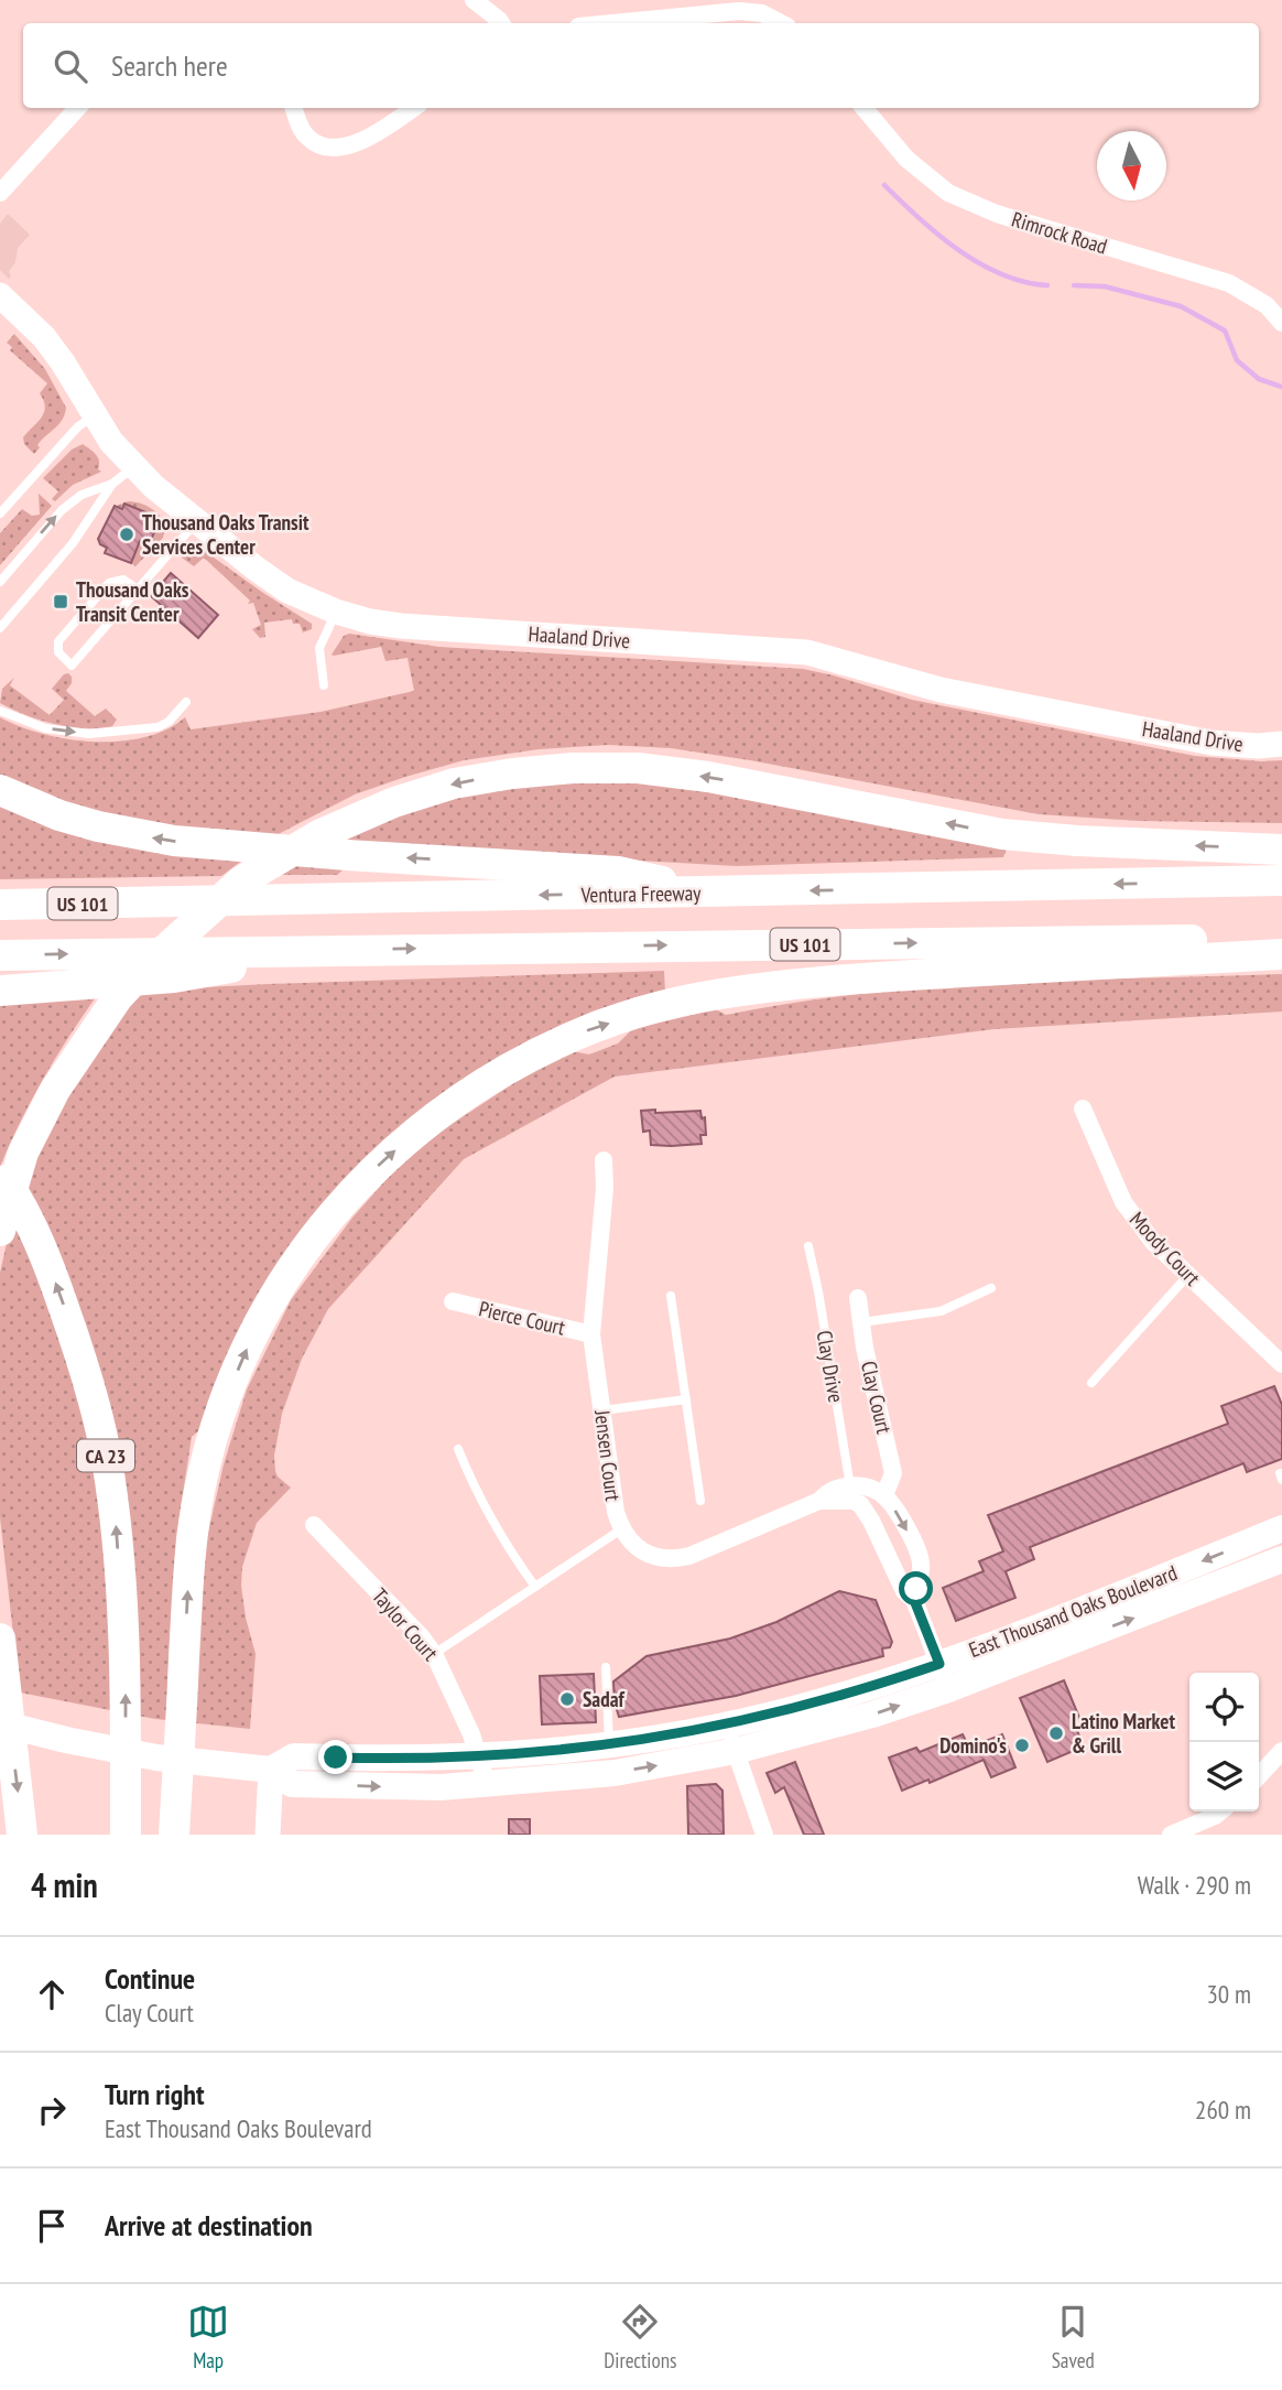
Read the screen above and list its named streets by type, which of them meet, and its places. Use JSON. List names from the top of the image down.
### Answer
{
  "streets": {
    "highway": ["Ventura Freeway", "US 101", "CA 23"],
    "main road": ["East Thousand Oaks Boulevard"],
    "street": [
      "Rimrock Road",
      "Haaland Drive",
      "Moody Court",
      "Pierce Court",
      "Clay Court",
      "Jensen Court",
      "Taylor Court"
    ],
    "lane": ["Clay Drive"]
  },
  "crossings": [
    ["Pierce Court", "Jensen Court"],
    ["East Thousand Oaks Boulevard", "Taylor Court"]
  ],
  "places": {
    "other": [
      "Thousand Oaks Transit Services Center",
      "Sadaf",
      "Latino Market & Grill",
      "Domino's"
    ],
    "transit": ["Thousand Oaks Transit Center"]
  },
  "north": "bottom",
  "page": {
    "search": "Search here",
    "heading": ["4 min", "Walk · 290 m"],
    "list": [
      ["Continue", "Clay Court", "30 m"],
      ["Turn right", "East Thousand Oaks Boulevard", "260 m"],
      "Arrive at destination"
    ],
    "nav": ["Map", "Directions", "Saved"]
  }
}
